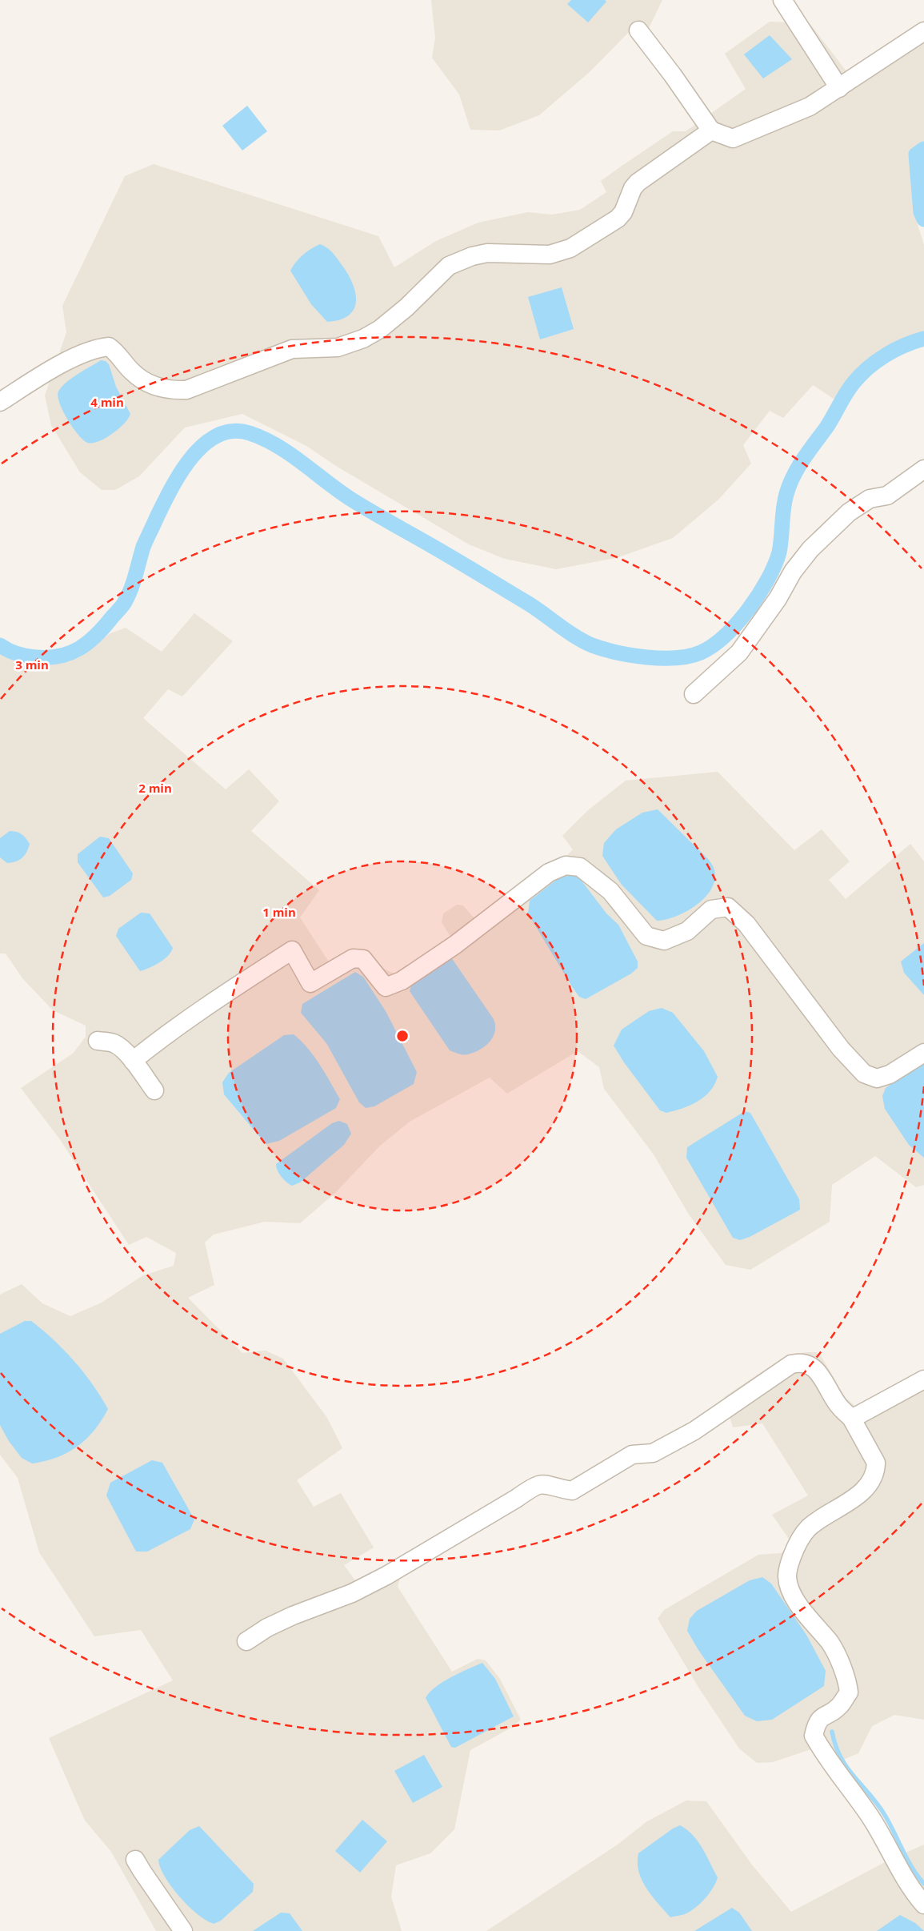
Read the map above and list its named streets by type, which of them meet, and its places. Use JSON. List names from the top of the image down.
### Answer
{
  "rings": [
    "4 min",
    "3 min",
    "2 min",
    "1 min"
  ]
}
